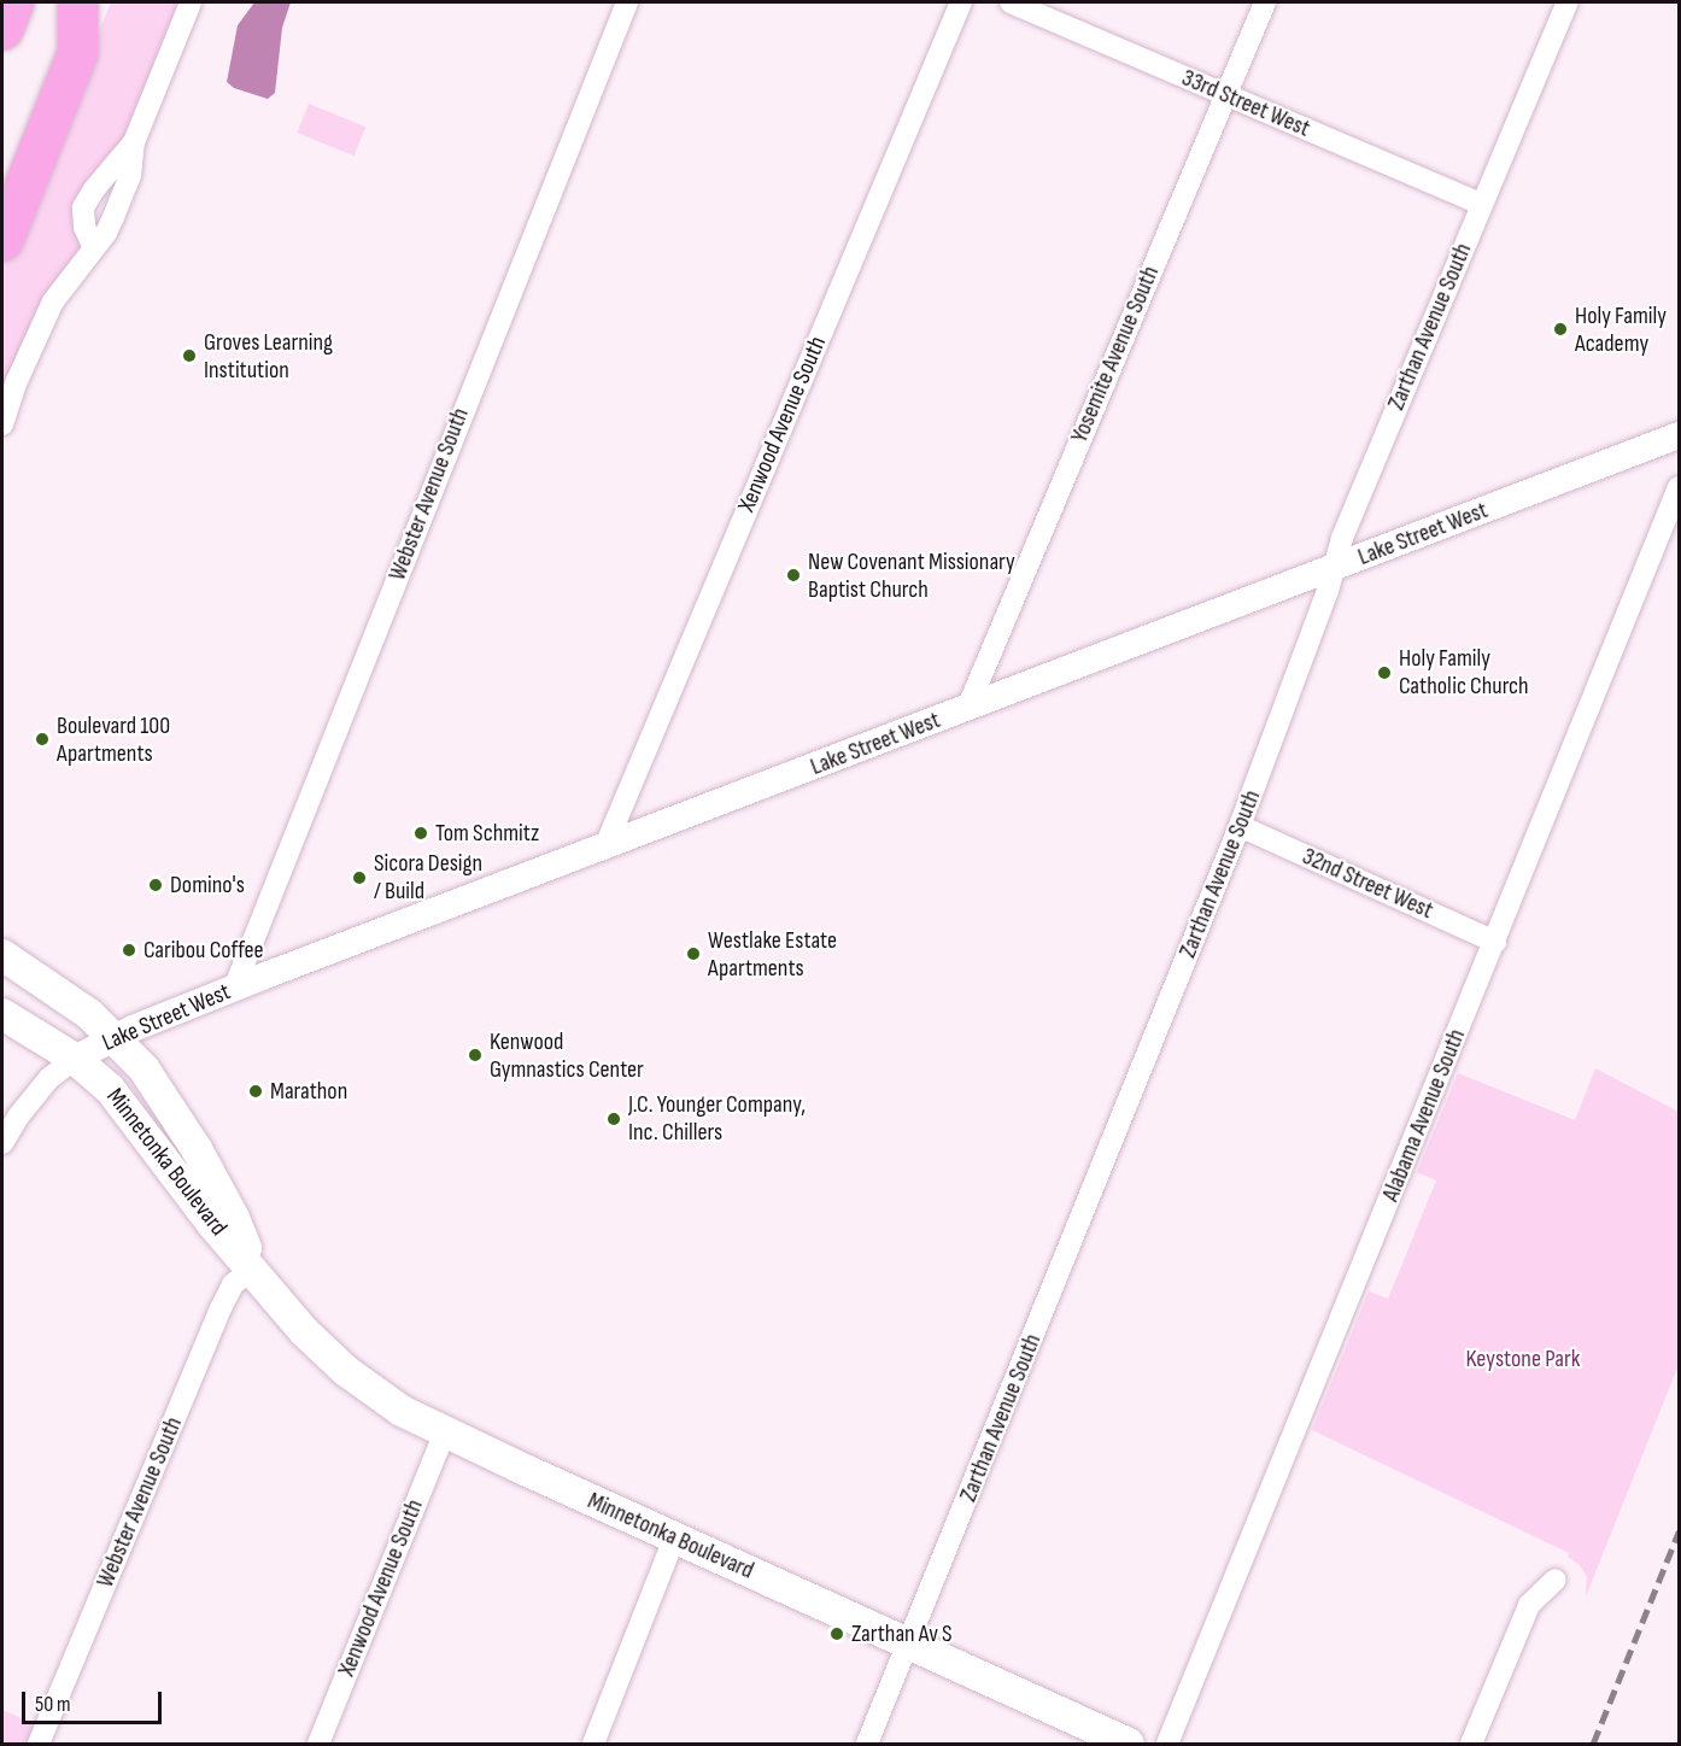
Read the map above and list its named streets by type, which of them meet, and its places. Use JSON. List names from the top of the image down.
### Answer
{
  "streets": {
    "main road": ["Minnetonka Boulevard"],
    "street": [
      "33rd Street West",
      "Zarthan Avenue South",
      "Yosemite Avenue South",
      "Xenwood Avenue South",
      "Webster Avenue South",
      "Lake Street West",
      "32nd Street West",
      "Alabama Avenue South"
    ]
  },
  "crossings": [
    ["33rd Street West", "Zarthan Avenue South"],
    ["33rd Street West", "Yosemite Avenue South"],
    ["Zarthan Avenue South", "Lake Street West"],
    ["Zarthan Avenue South", "32nd Street West"],
    ["Zarthan Avenue South", "Minnetonka Boulevard"],
    ["Yosemite Avenue South", "Lake Street West"],
    ["Xenwood Avenue South", "Lake Street West"],
    ["Xenwood Avenue South", "Minnetonka Boulevard"],
    ["Webster Avenue South", "Lake Street West"],
    ["Webster Avenue South", "Minnetonka Boulevard"],
    ["Lake Street West", "Minnetonka Boulevard"],
    ["32nd Street West", "Alabama Avenue South"]
  ],
  "parks": ["Keystone Park"],
  "places": [
    "Holy Family Academy",
    "Groves Learning Institution",
    "New Covenant Missionary Baptist Church",
    "Holy Family Catholic Church",
    "Boulevard 100 Apartments",
    "Tom Schmitz",
    "Sicora Design / Build",
    "Domino's",
    "Caribou Coffee",
    "Westlake Estate Apartments",
    "Kenwood Gymnastics Center",
    "Marathon",
    "J.C. Younger Company, Inc. Chillers",
    "Zarthan Av S"
  ],
  "scale_bar": "50 m"
}
